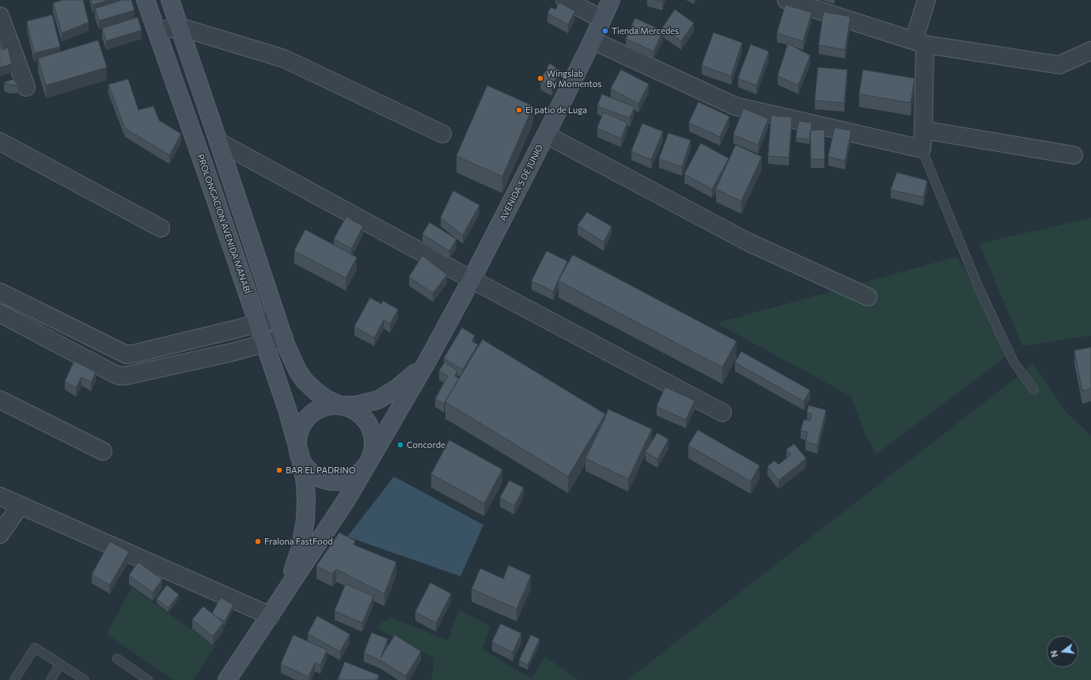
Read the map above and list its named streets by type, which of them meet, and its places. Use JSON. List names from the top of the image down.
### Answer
{
  "streets": {
    "main road": ["AVENIDA 5 DE JUNIO", "PROLONGACION AVENIDA MANABÍ"]
  },
  "crossings": [
    ["AVENIDA 5 DE JUNIO", "PROLONGACION AVENIDA MANABÍ"]
  ],
  "places": [
    "Tienda Mercedes",
    "Wingslab By Momentos",
    "El patio de Luga",
    "Concorde",
    "BAR EL PADRINO",
    "Fralona FastFood"
  ],
  "north": "left"
}
